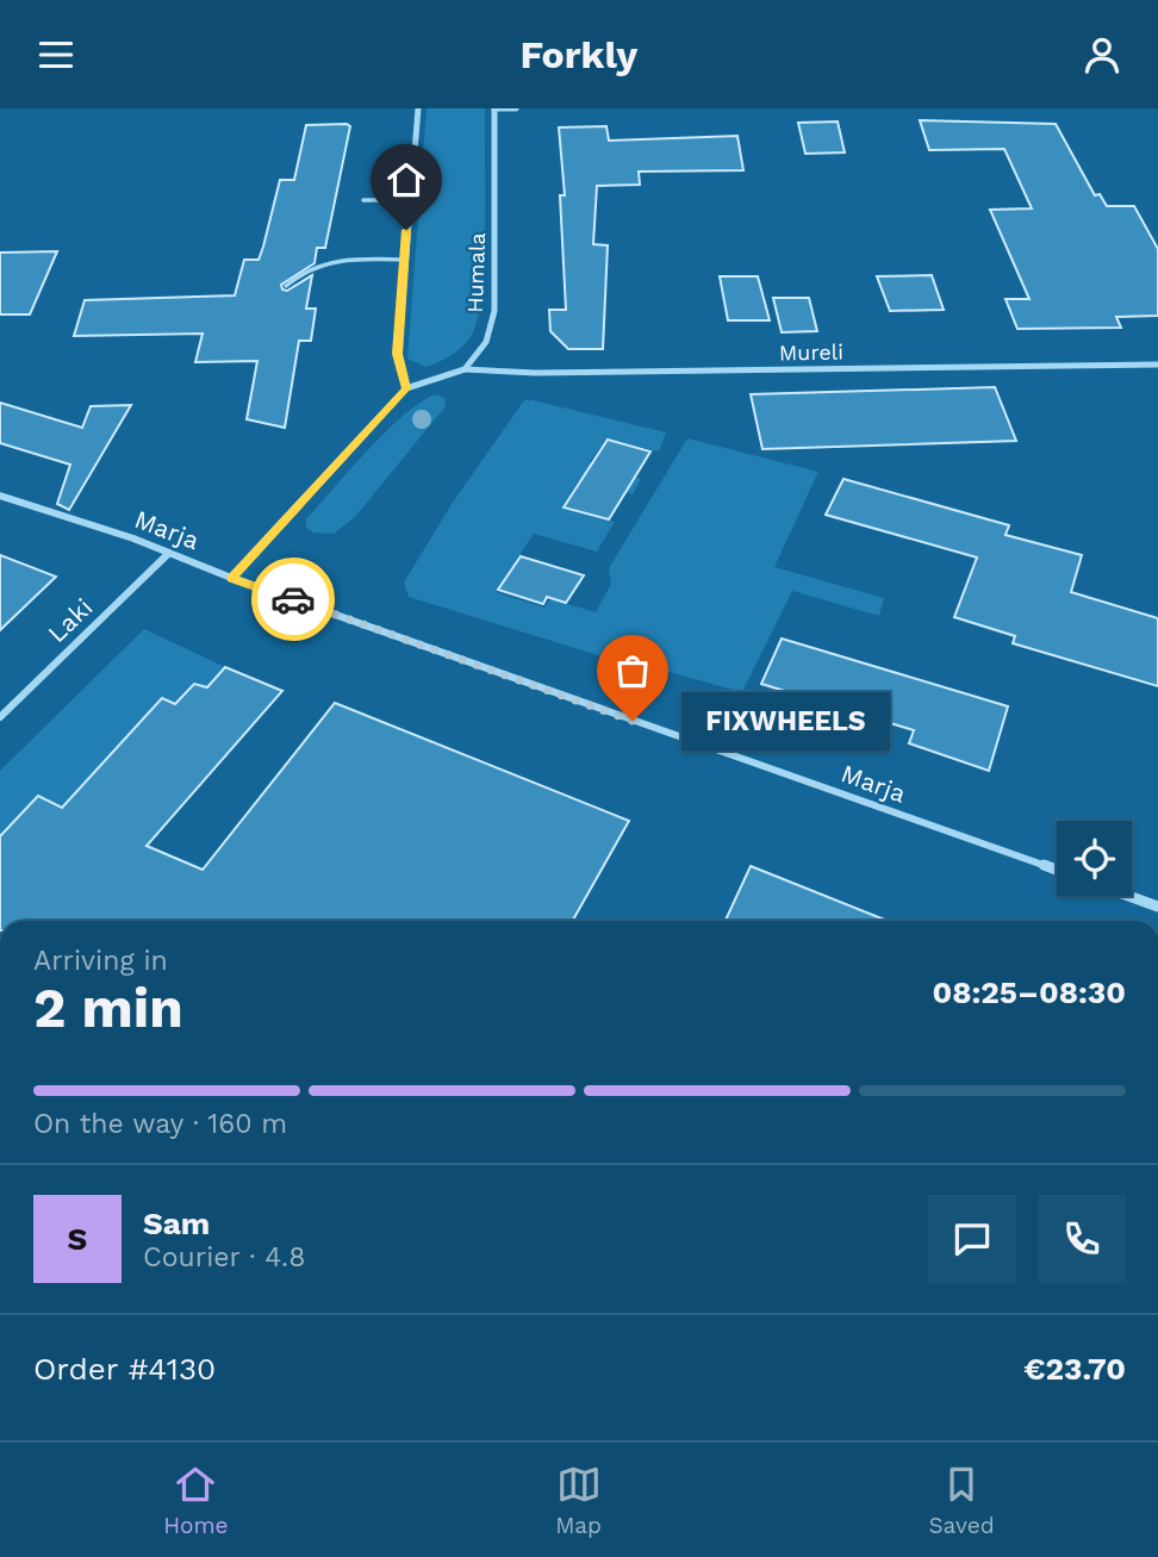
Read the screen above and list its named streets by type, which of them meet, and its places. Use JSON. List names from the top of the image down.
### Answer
{
  "streets": {
    "street": [
      "Humala",
      "Mureli",
      "Marja",
      "Laki"
    ]
  },
  "crossings": [
    ["Humala", "Mureli"],
    ["Marja", "Laki"]
  ],
  "places": ["FIXWHEELS"],
  "page": {
    "header": "Forkly",
    "bubble": "FIXWHEELS",
    "heading": ["2 min", "Arriving in", "08:25–08:30"],
    "panel": [
      "Sam",
      "Courier · 4.8",
      "Order #4130",
      "€23.70"
    ],
    "bar": "On the way · 160 m",
    "round": "S",
    "tabs": ["Home", "Map", "Saved"]
  }
}
